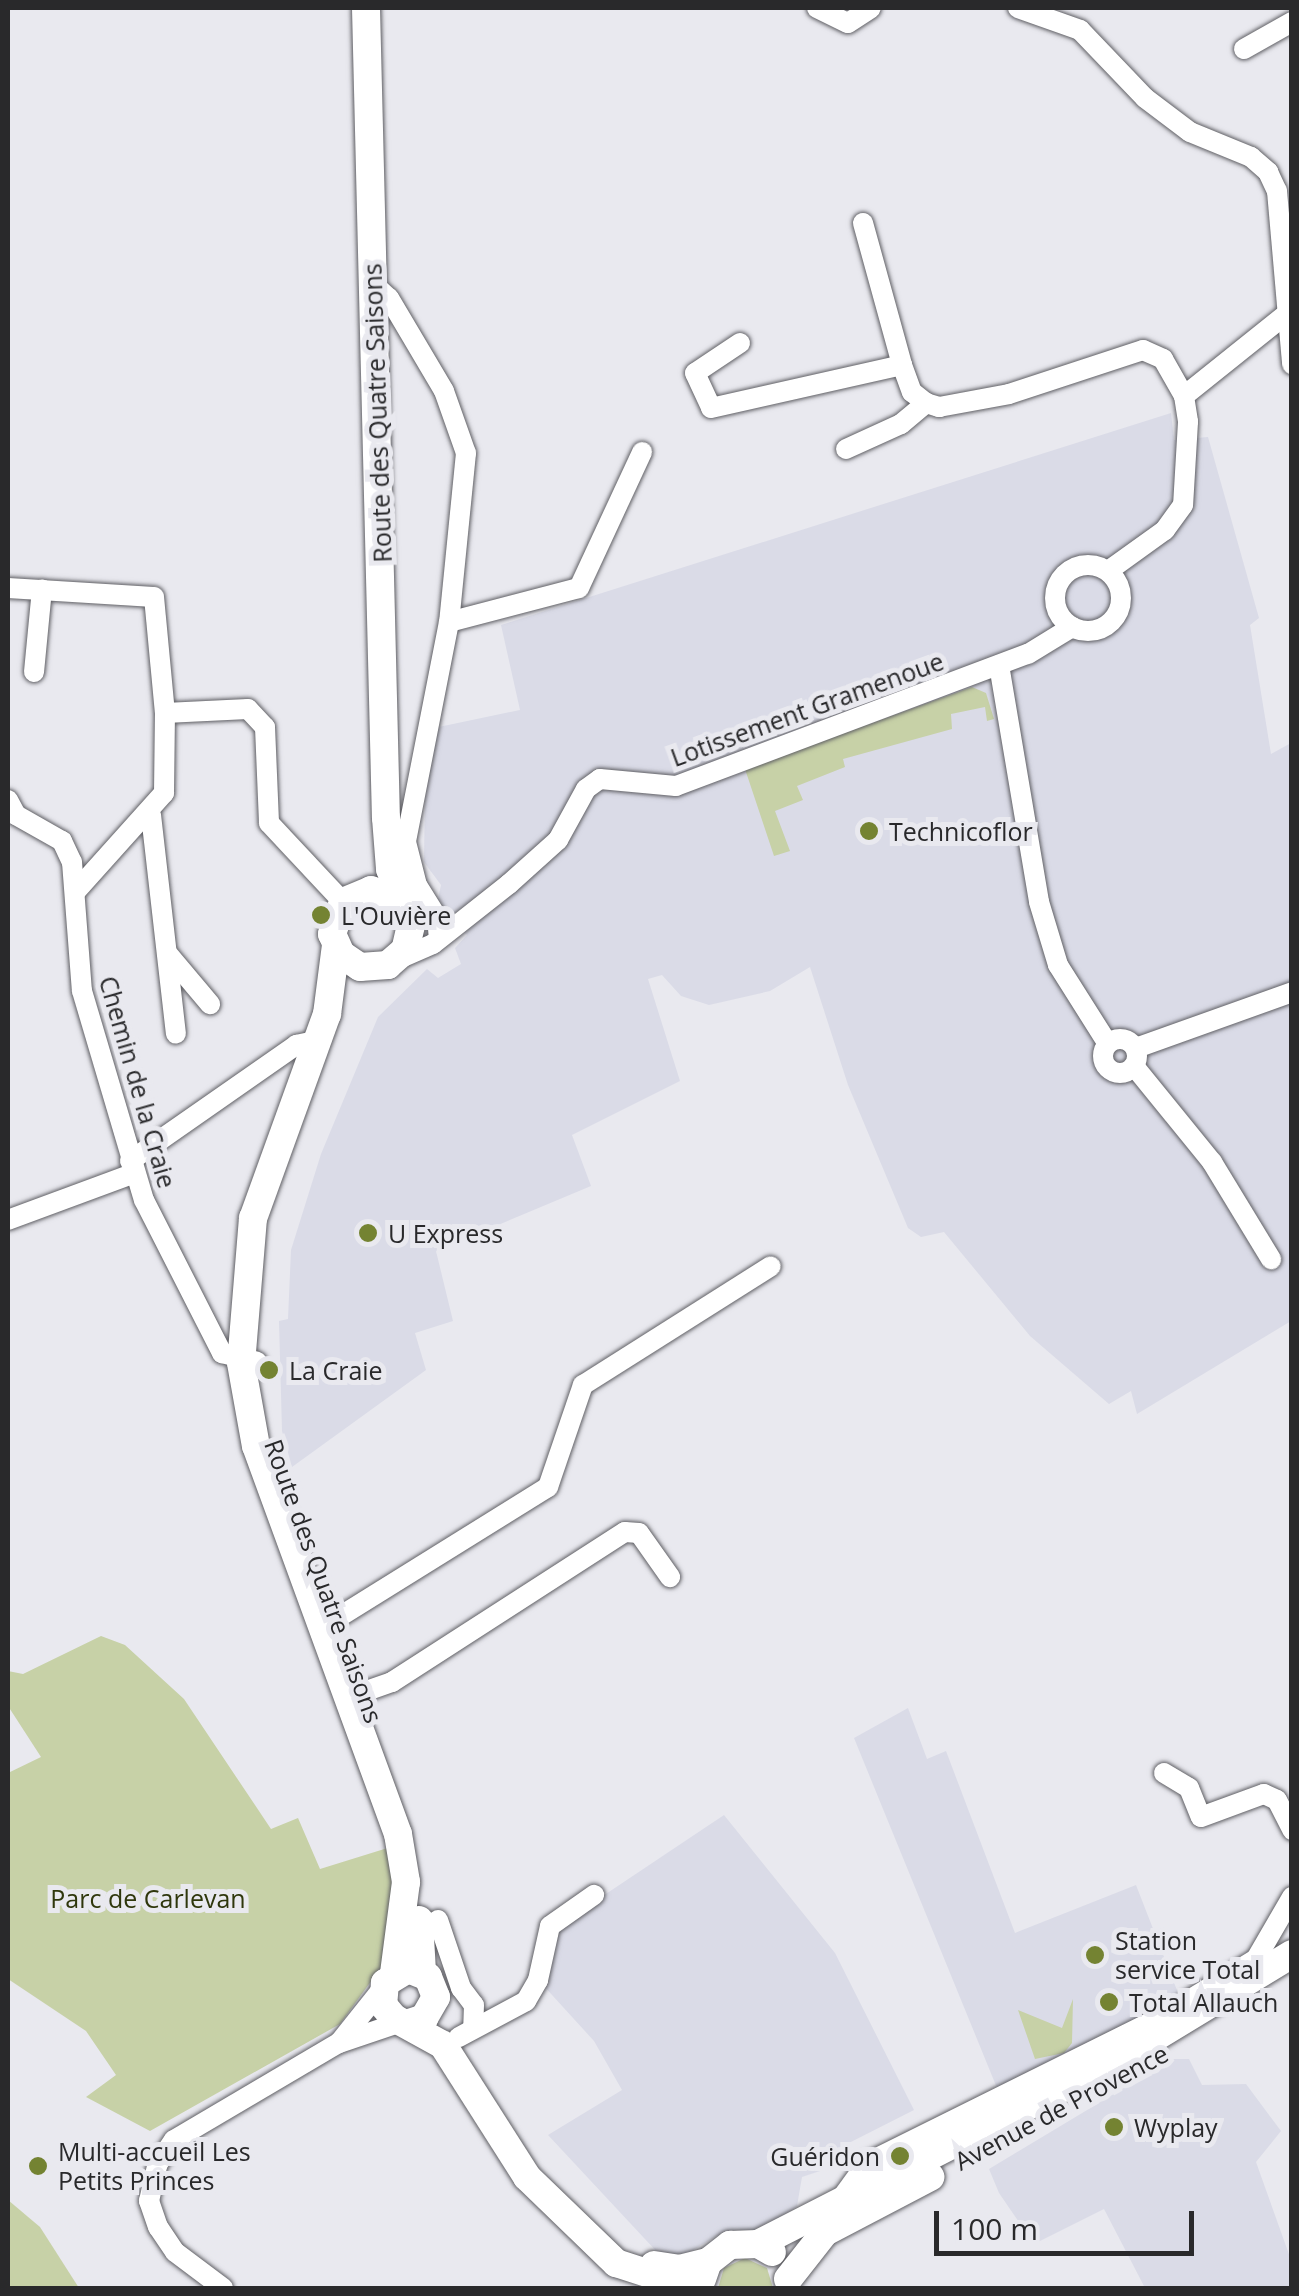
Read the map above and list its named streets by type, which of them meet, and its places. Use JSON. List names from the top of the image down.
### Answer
{
  "streets": {
    "main road": ["Route des Quatre Saisons", "Avenue de Provence"],
    "street": ["Lotissement Gramenoue", "Chemin de la Craie"]
  },
  "crossings": [
    ["Route des Quatre Saisons", "Lotissement Gramenoue"],
    ["Route des Quatre Saisons", "Chemin de la Craie"],
    ["Route des Quatre Saisons", "Avenue de Provence"]
  ],
  "parks": ["Parc de Carlevan"],
  "places": [
    "Technicoflor",
    "L'Ouvière",
    "U Express",
    "La Craie",
    "Station service Total",
    "Total Allauch",
    "Wyplay",
    "Guéridon",
    "Multi-accueil Les Petits Princes"
  ],
  "scale_bar": "100 m"
}
